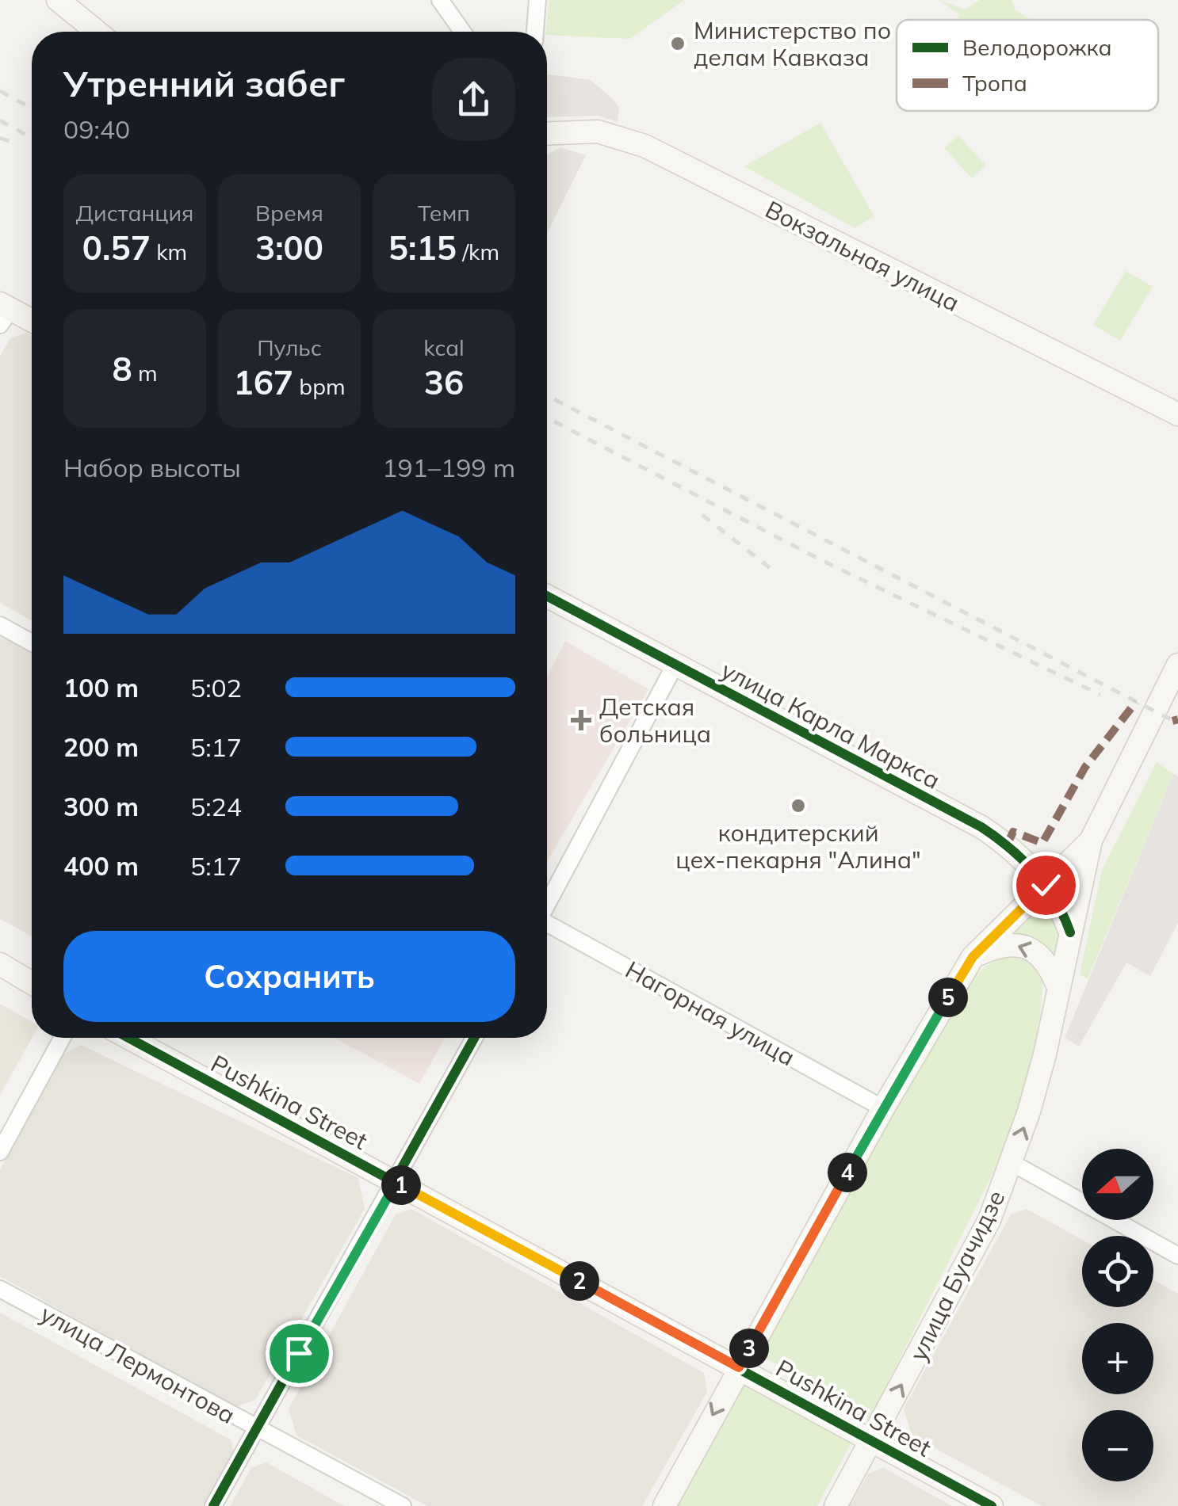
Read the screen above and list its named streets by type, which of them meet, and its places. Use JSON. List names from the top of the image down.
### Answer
{
  "streets": {
    "main road": [
      "Вокзальная улица",
      "улица Карла Маркса",
      "Pushkina Street",
      "улица Буачидзе"
    ],
    "street": ["Нагорная улица", "улица Лермонтова"]
  },
  "crossings": [
    ["улица Карла Маркса", "улица Буачидзе"],
    ["Нагорная улица", "улица Буачидзе"],
    ["Pushkina Street", "улица Буачидзе"]
  ],
  "places": {
    "other": ["Министерство по делам Кавказа", "кондитерский цех-пекарня \"Алина\""],
    "health": ["Детская больница"]
  },
  "legend": ["Велодорожка", "Тропа"],
  "north": "left",
  "page": {
    "heading": ["Утренний забег", "09:40"],
    "stats": [
      ["Дистанция", "0.57 km"],
      ["Время", "3:00"],
      ["Темп", "5:15 /km"],
      ["8 m"],
      ["Пульс", "167 bpm"],
      ["kcal", "36"]
    ],
    "chart": ["Набор высоты", "191–199 m"],
    "list": [
      {
        "name": "100 m",
        "note": "5:02"
      },
      {
        "name": "200 m",
        "note": "5:17"
      },
      {
        "name": "300 m",
        "note": "5:24"
      },
      {
        "name": "400 m",
        "note": "5:17"
      }
    ],
    "buttons": "Сохранить",
    "pins": [
      "5",
      "4",
      "1",
      "2",
      "3"
    ],
    "map_buttons": ["+", "−"]
  }
}
